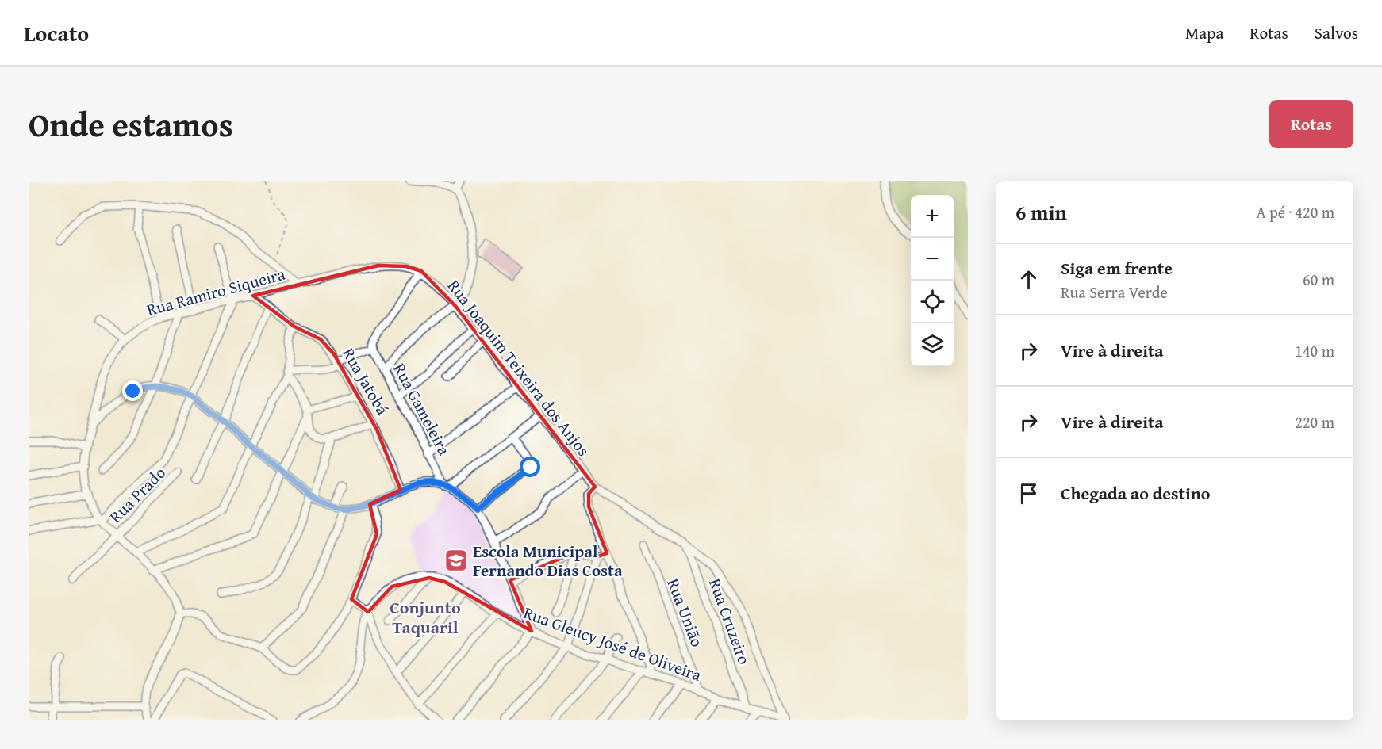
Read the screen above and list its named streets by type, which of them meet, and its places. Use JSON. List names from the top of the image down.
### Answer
{
  "streets": {
    "street": [
      "Rua Ramiro Siqueira",
      "Rua Joaquim Teixeira dos Anjos",
      "Rua Jatobá",
      "Rua Gameleira",
      "Rua Prado",
      "Rua União",
      "Rua Cruzeiro",
      "Rua Gleucy José de Oliveira"
    ]
  },
  "crossings": [
    ["Rua Ramiro Siqueira", "Rua Joaquim Teixeira dos Anjos"],
    ["Rua Ramiro Siqueira", "Rua Jatobá"],
    ["Rua Ramiro Siqueira", "Rua Prado"],
    ["Rua Joaquim Teixeira dos Anjos", "Rua Cruzeiro"],
    ["Rua Joaquim Teixeira dos Anjos", "Rua Gleucy José de Oliveira"],
    ["Rua União", "Rua Gleucy José de Oliveira"],
    ["Rua Cruzeiro", "Rua Gleucy José de Oliveira"]
  ],
  "districts": ["Conjunto Taquaril"],
  "places": {
    "school or university": ["Escola Municipal Fernando Dias Costa"]
  },
  "page": {
    "header": "Locato",
    "nav": ["Mapa", "Rotas", "Salvos"],
    "title": "Onde estamos",
    "buttons": "Rotas",
    "heading": ["6 min", "A pé · 420 m"],
    "map_buttons": ["+", "−"],
    "list": [
      ["Siga em frente", "Rua Serra Verde", "60 m"],
      ["Vire à direita", "140 m"],
      ["Vire à direita", "220 m"],
      "Chegada ao destino"
    ]
  }
}
